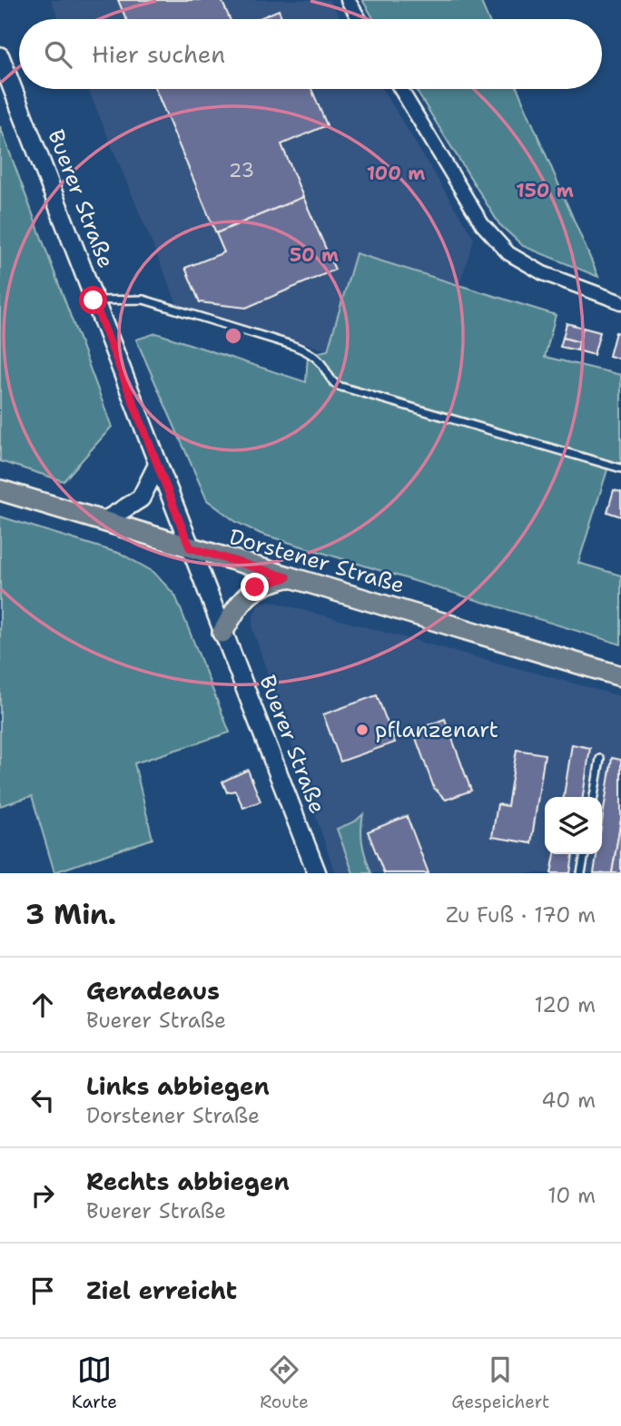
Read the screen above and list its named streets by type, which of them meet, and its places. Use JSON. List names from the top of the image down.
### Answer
{
  "streets": {
    "main road": ["Dorstener Straße"],
    "street": ["Buerer Straße"]
  },
  "crossings": [
    ["Buerer Straße", "Dorstener Straße"]
  ],
  "places": ["pflanzenart"],
  "house_numbers": ["23"],
  "page": {
    "search": "Hier suchen",
    "heading": ["3 Min.", "Zu Fuß · 170 m"],
    "list": [
      ["Geradeaus", "Buerer Straße", "120 m"],
      ["Links abbiegen", "Dorstener Straße", "40 m"],
      ["Rechts abbiegen", "Buerer Straße", "10 m"],
      "Ziel erreicht"
    ],
    "nav": ["Karte", "Route", "Gespeichert"]
  },
  "rings": ["100 m", "150 m", "50 m"]
}
